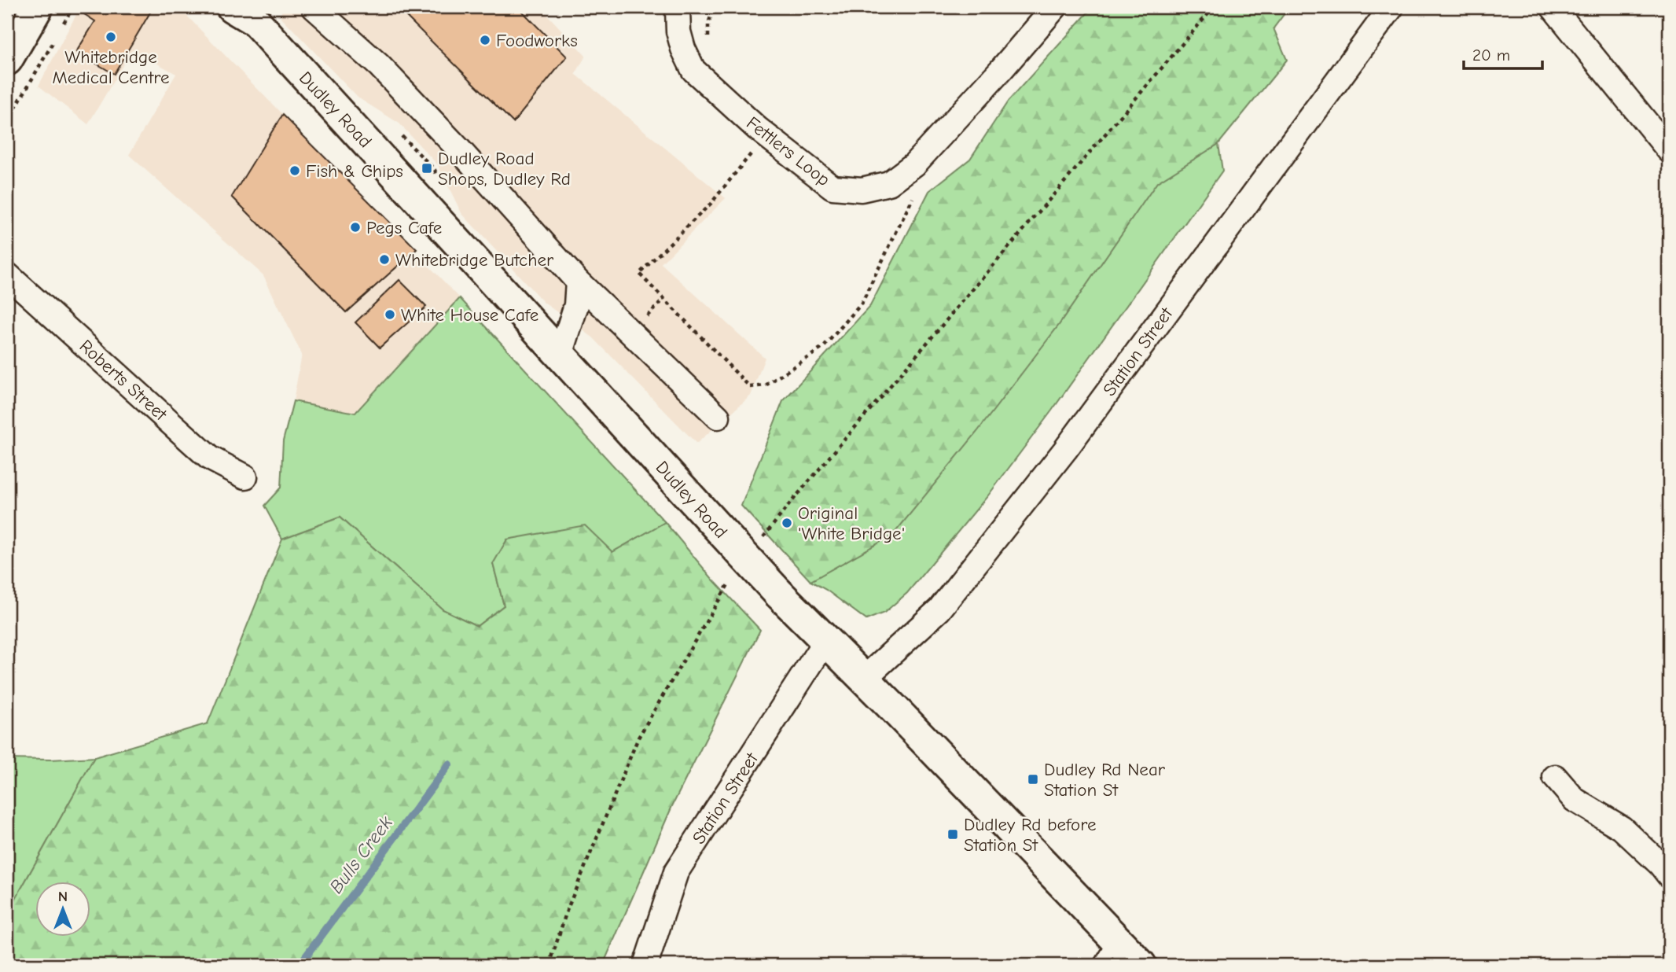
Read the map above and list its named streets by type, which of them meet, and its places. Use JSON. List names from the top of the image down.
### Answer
{
  "streets": {
    "main road": ["Dudley Road"],
    "street": ["Fettlers Loop", "Station Street", "Roberts Street"]
  },
  "crossings": [
    ["Dudley Road", "Station Street"]
  ],
  "water": ["Bulls Creek"],
  "places": {
    "other": [
      "Whitebridge Medical Centre",
      "Foodworks",
      "Fish & Chips",
      "Pegs Cafe",
      "Whitebridge Butcher",
      "White House Cafe",
      "Original 'White Bridge'"
    ],
    "transit": ["Dudley Road Shops, Dudley Rd", "Dudley Rd Near Station St", "Dudley Rd before Station St"]
  },
  "scale_bar": "20 m",
  "north": "top"
}
